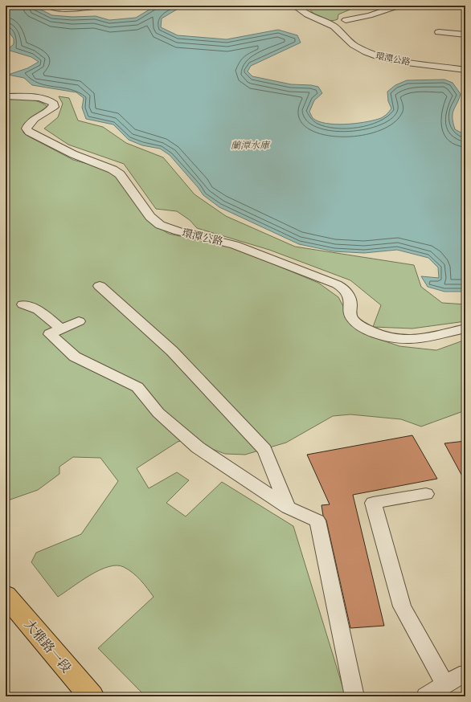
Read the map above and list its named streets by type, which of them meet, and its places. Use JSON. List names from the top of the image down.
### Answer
{
  "streets": {
    "main road": ["大雅路一段"],
    "street": ["環潭公路"]
  },
  "water": ["蘭潭水庫"]
}
